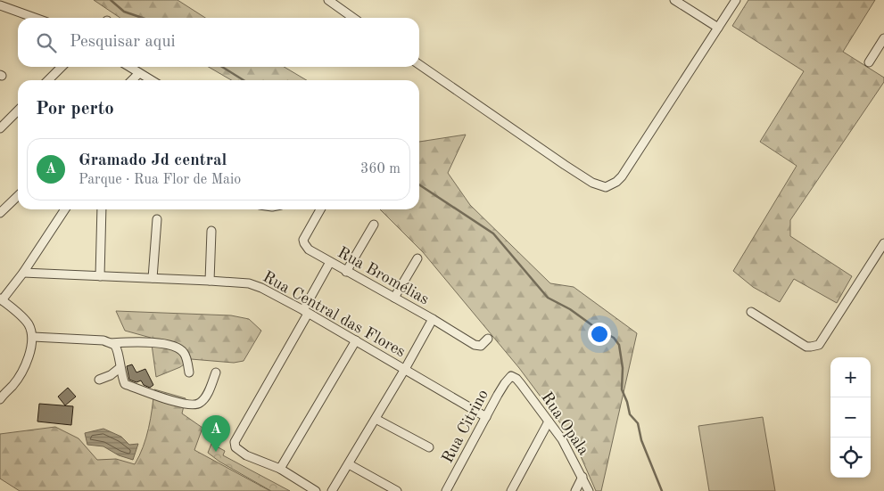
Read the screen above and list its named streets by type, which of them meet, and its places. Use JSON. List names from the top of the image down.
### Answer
{
  "streets": {
    "street": [
      "Rua Bromélias",
      "Rua Central das Flores",
      "Rua Opala",
      "Rua Citrino"
    ]
  },
  "crossings": [
    ["Rua Central das Flores", "Rua Citrino"],
    ["Rua Opala", "Rua Citrino"]
  ],
  "page": {
    "search": "Pesquisar aqui",
    "heading": "Por perto",
    "list": [
      {
        "mark": "A",
        "name": "Gramado Jd central",
        "note": "Parque · Rua Flor de Maio",
        "value": "360 m"
      }
    ],
    "map_buttons": ["+", "−"],
    "pins": "A"
  }
}
